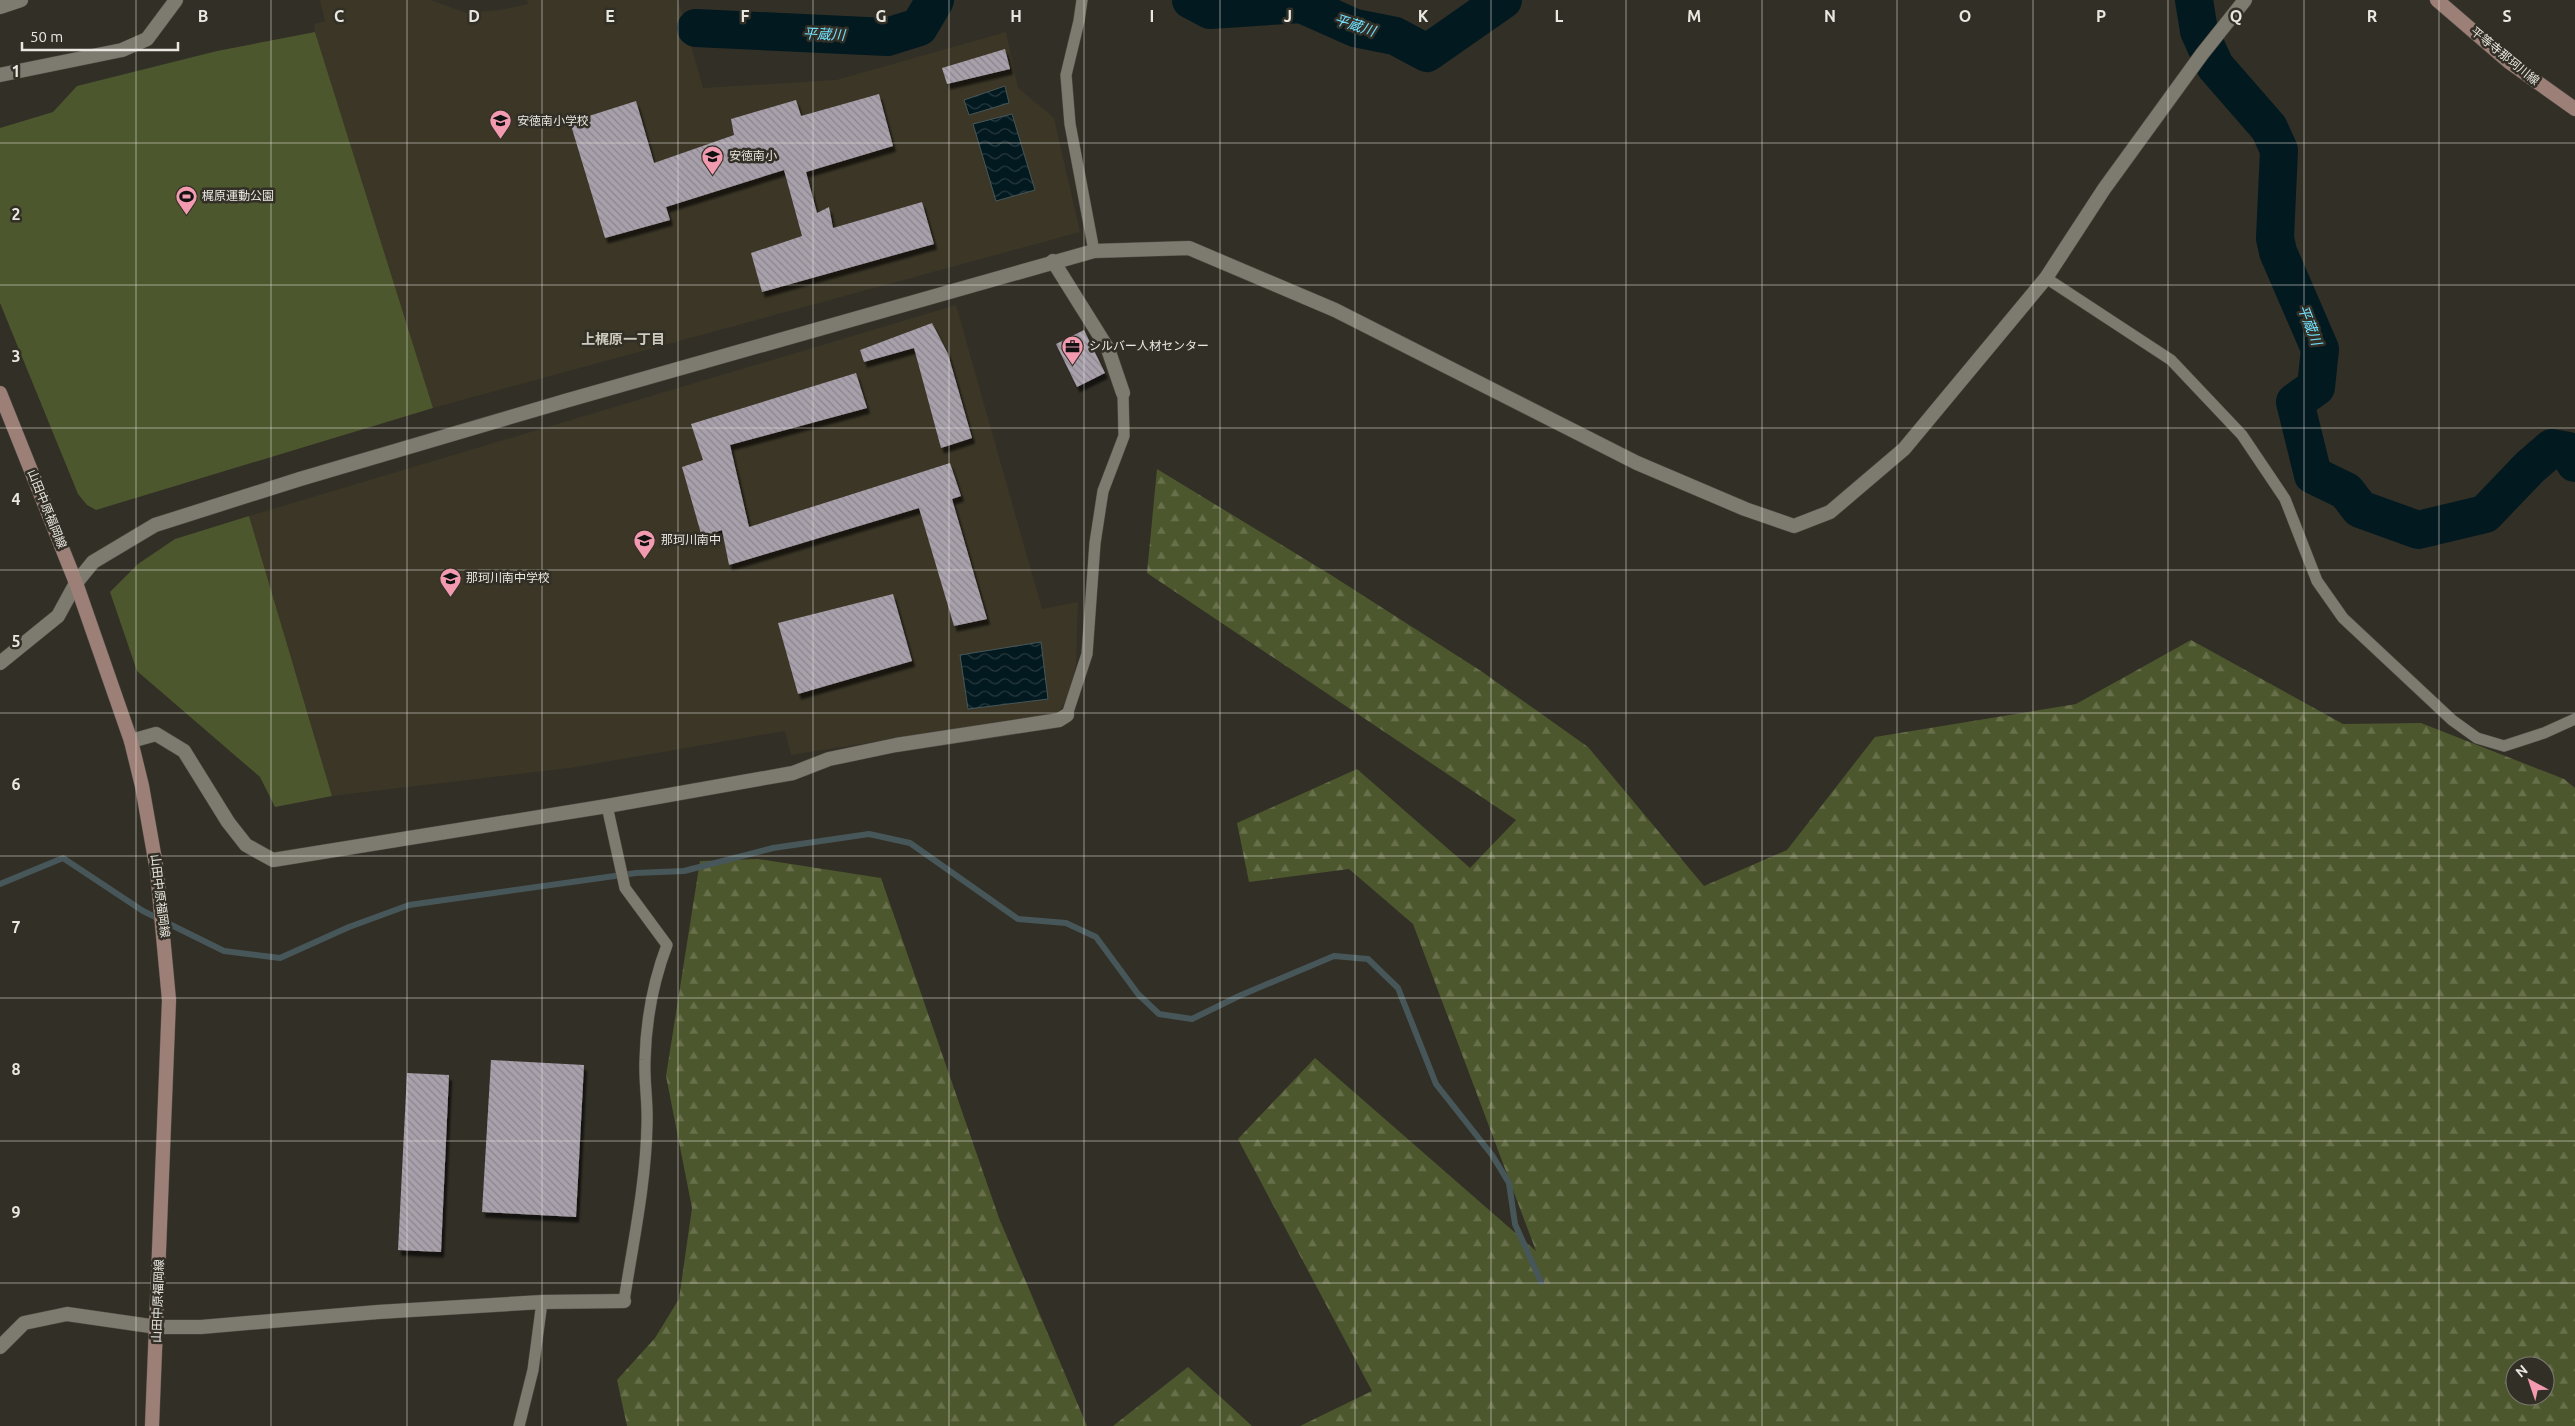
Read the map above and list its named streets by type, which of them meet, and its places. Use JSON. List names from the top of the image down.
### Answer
{
  "streets": {
    "main road": ["平等寺那珂川線", "山田中原福岡線"]
  },
  "districts": ["上梶原一丁目"],
  "water": ["平蔵川"],
  "places": {
    "school or university": [
      "安徳南小学校",
      "安徳南小",
      "那珂川南中",
      "那珂川南中学校"
    ],
    "sports": ["梶原運動公園"],
    "office": ["シルバー人材センター"]
  },
  "scale_bar": "50 m",
  "north": "top left",
  "grid": {
    "columns": [
      "B",
      "C",
      "D",
      "E",
      "F",
      "G",
      "H",
      "I",
      "J",
      "K",
      "L",
      "M",
      "N",
      "O",
      "P",
      "Q",
      "R",
      "S"
    ],
    "rows": [
      "1",
      "2",
      "3",
      "4",
      "5",
      "6",
      "7",
      "8",
      "9"
    ]
  }
}
